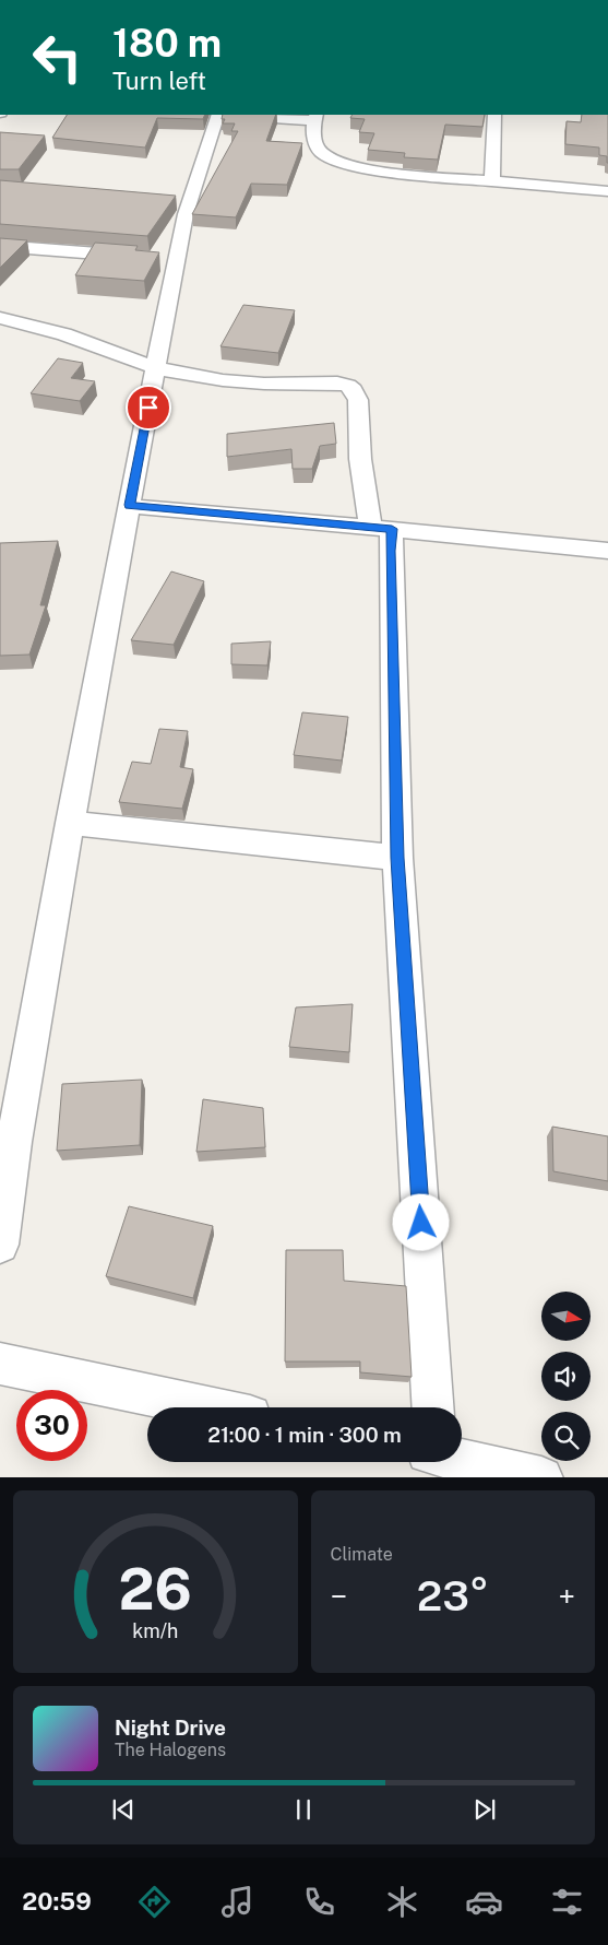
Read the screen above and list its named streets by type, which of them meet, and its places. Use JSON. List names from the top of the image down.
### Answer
{
  "north": "right",
  "page": {
    "turn": ["180 m", "Turn left"],
    "limit": "30",
    "trip": "21:00 · 1 min · 300 m",
    "tile": "Climate",
    "heat": ["−", "23°", "+"],
    "song": ["Night Drive", "The Halogens"],
    "tabs": "20:59",
    "gauge": ["26", "km/h"]
  }
}
